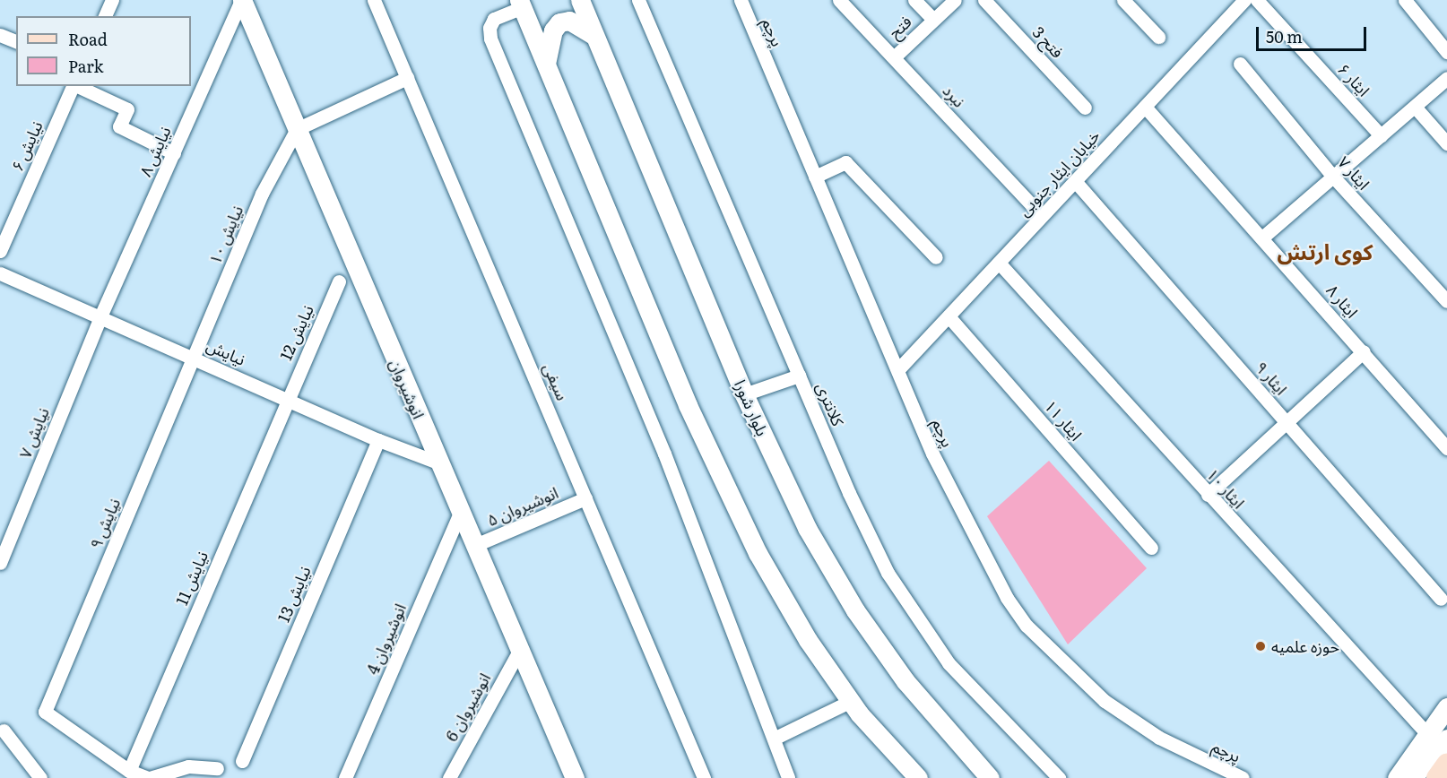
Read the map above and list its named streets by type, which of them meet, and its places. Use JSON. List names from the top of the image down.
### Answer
{
  "streets": {
    "main road": ["انوشیروان", "بلوار شورا"],
    "street": [
      "فتح",
      "پرچم",
      "فتح 3",
      "ایثار ۶",
      "نبرد",
      "نیایش ۶",
      "نیایش ۸",
      "خیابان ایثار جنوبی",
      "ایثار ۷",
      "نیایش ۱۰",
      "ایثار ۸",
      "نیایش 12",
      "نیایش",
      "ایثار ۹",
      "سیفی",
      "کلانتری",
      "ایثار ۱۱",
      "نیایش ۷",
      "ایثار ۱۰",
      "انوشیروان ۵",
      "نیایش ۹",
      "نیایش 11",
      "نیایش 13",
      "انوشیروان 4",
      "انوشیروان 6"
    ]
  },
  "crossings": [
    ["فتح", "نبرد"],
    ["پرچم", "خیابان ایثار جنوبی"],
    ["نبرد", "خیابان ایثار جنوبی"],
    ["نیایش ۸", "نیایش"],
    ["نیایش ۸", "انوشیروان"],
    ["نیایش ۸", "نیایش ۷"],
    ["خیابان ایثار جنوبی", "ایثار ۸"],
    ["خیابان ایثار جنوبی", "ایثار ۹"],
    ["خیابان ایثار جنوبی", "ایثار ۱۱"],
    ["خیابان ایثار جنوبی", "ایثار ۱۰"],
    ["نیایش ۱۰", "نیایش"],
    ["نیایش ۱۰", "انوشیروان"],
    ["نیایش ۱۰", "نیایش ۹"],
    ["نیایش 12", "نیایش"],
    ["نیایش 12", "نیایش 11"],
    ["نیایش", "انوشیروان"],
    ["نیایش", "نیایش ۷"],
    ["نیایش", "نیایش ۹"],
    ["نیایش", "نیایش 11"],
    ["نیایش", "نیایش 13"],
    ["سیفی", "انوشیروان ۵"],
    ["انوشیروان", "انوشیروان ۵"],
    ["انوشیروان", "انوشیروان 4"],
    ["انوشیروان", "انوشیروان 6"],
    ["نیایش ۹", "نیایش 11"]
  ],
  "districts": ["کوی ارتش"],
  "places": ["حوزه علمیه"],
  "legend": ["Road", "Park"],
  "scale_bar": "50 m"
}
